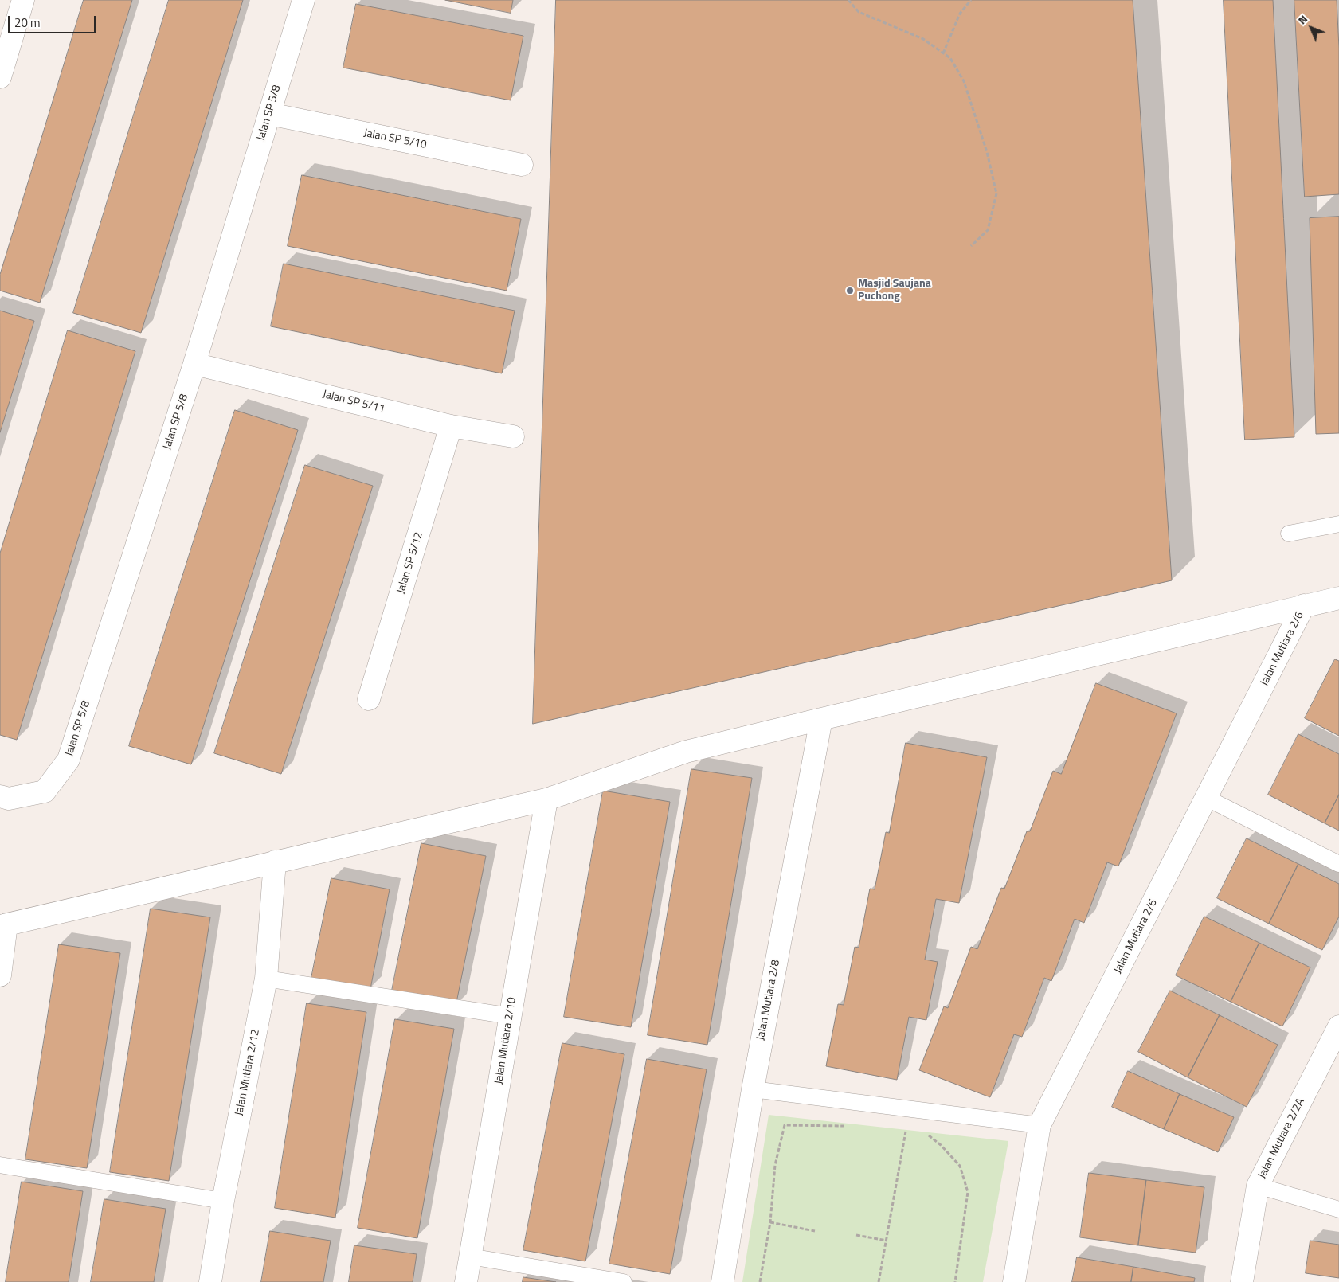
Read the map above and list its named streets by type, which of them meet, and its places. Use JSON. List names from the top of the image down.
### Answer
{
  "streets": {
    "street": [
      "Jalan SP 5/8",
      "Jalan SP 5/10",
      "Jalan SP 5/11",
      "Jalan SP 5/12",
      "Jalan Mutiara 2/6",
      "Jalan Mutiara 2/8",
      "Jalan Mutiara 2/10",
      "Jalan Mutiara 2/12",
      "Jalan Mutiara 2/2A"
    ]
  },
  "crossings": [
    ["Jalan SP 5/8", "Jalan SP 5/10"],
    ["Jalan SP 5/8", "Jalan SP 5/11"],
    ["Jalan SP 5/11", "Jalan SP 5/12"]
  ],
  "places": ["Masjid Saujana Puchong"],
  "scale_bar": "20 m",
  "north": "top left"
}
